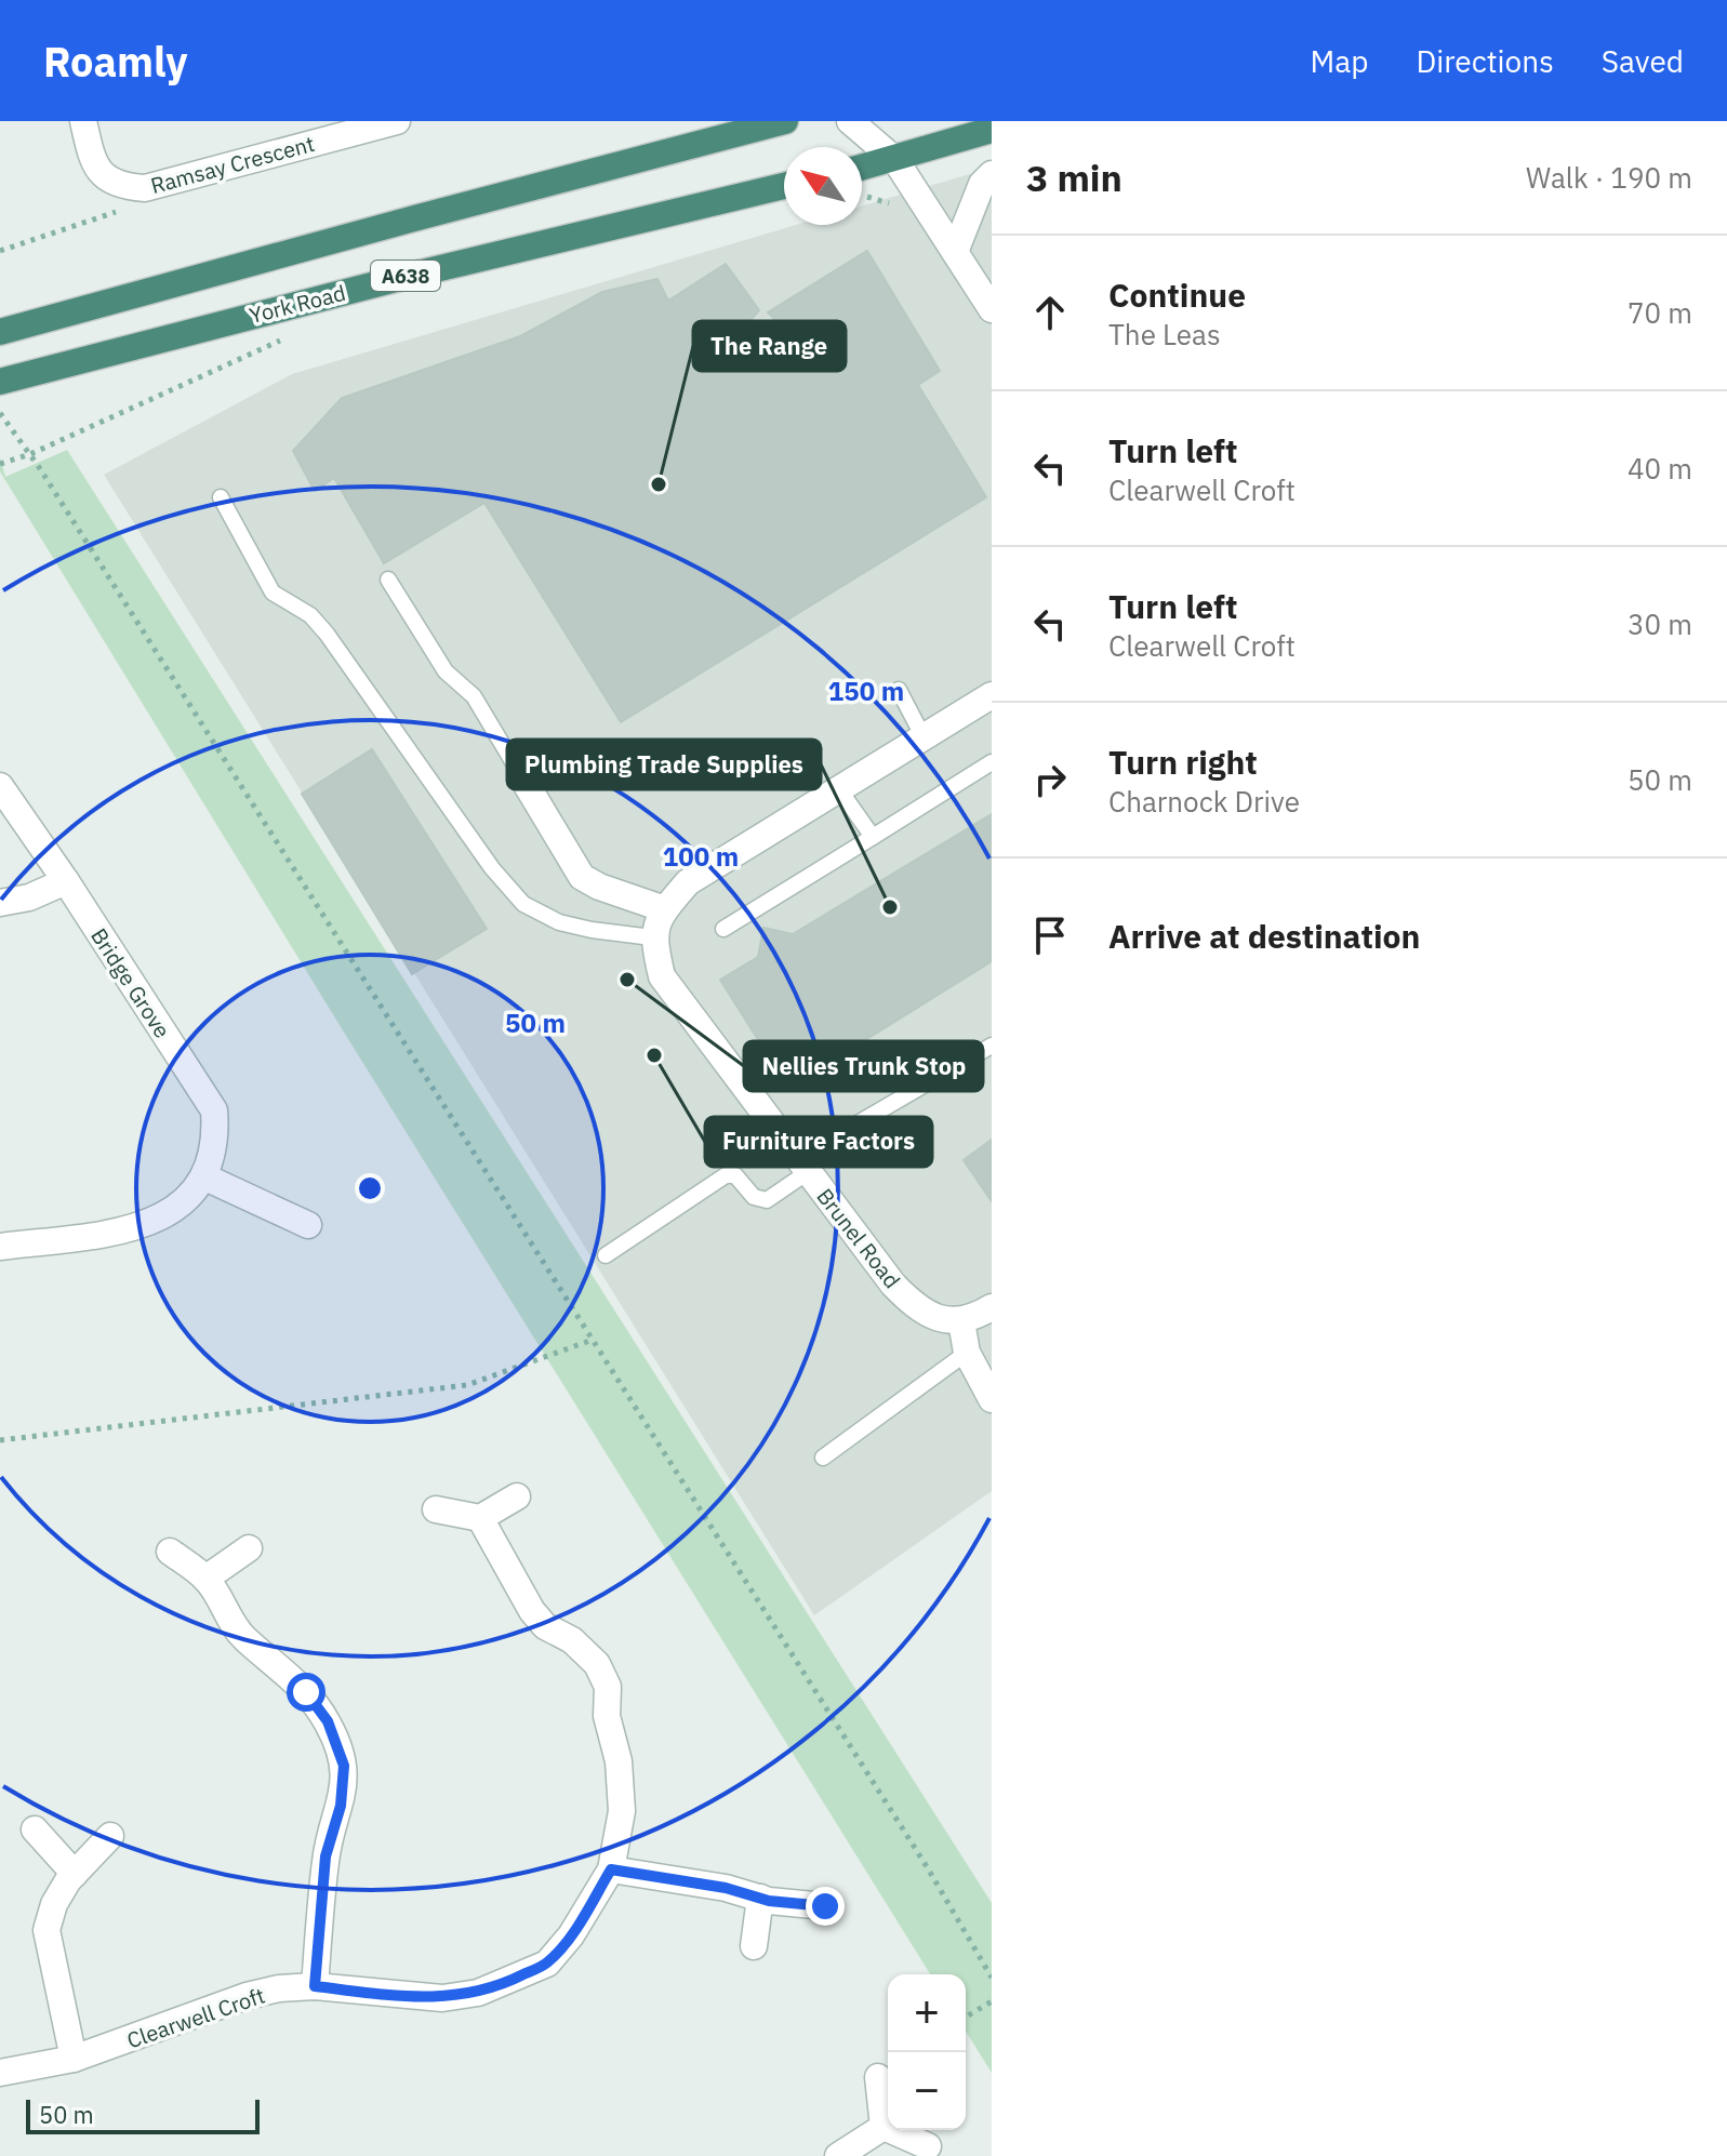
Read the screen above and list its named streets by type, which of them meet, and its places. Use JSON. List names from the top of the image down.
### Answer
{
  "streets": {
    "highway": ["A638", "York Road"],
    "street": [
      "Ramsay Crescent",
      "Bridge Grove",
      "Brunel Road",
      "Clearwell Croft"
    ]
  },
  "places": [
    "The Range",
    "Plumbing Trade Supplies",
    "Nellies Trunk Stop",
    "Furniture Factors"
  ],
  "scale_bar": "50 m",
  "north": "top left",
  "page": {
    "header": "Roamly",
    "nav": ["Map", "Directions", "Saved"],
    "heading": ["3 min", "Walk · 190 m"],
    "list": [
      ["Continue", "The Leas", "70 m"],
      ["Turn left", "Clearwell Croft", "40 m"],
      ["Turn left", "Clearwell Croft", "30 m"],
      ["Turn right", "Charnock Drive", "50 m"],
      "Arrive at destination"
    ],
    "map_buttons": ["+", "−"],
    "scale": "50 m"
  },
  "rings": ["150 m", "100 m", "50 m"]
}
